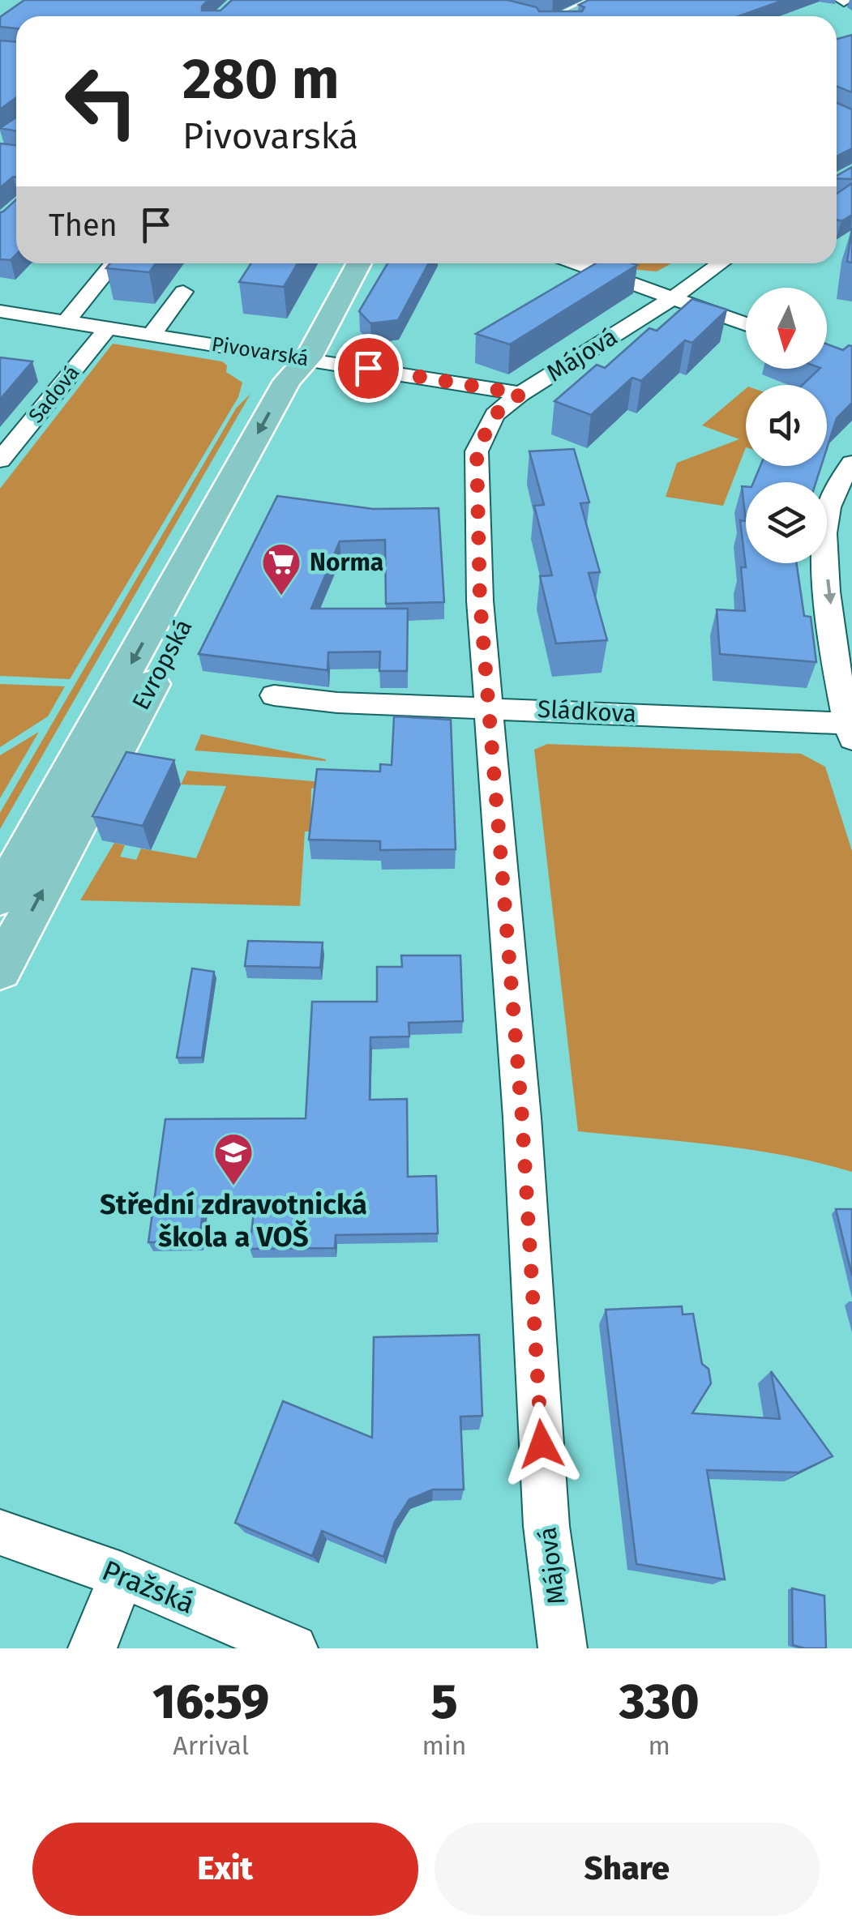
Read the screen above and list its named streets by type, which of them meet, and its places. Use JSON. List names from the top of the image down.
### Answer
{
  "streets": {
    "main road": ["Evropská"],
    "street": [
      "Pivovarská",
      "Májová",
      "Sadová",
      "Sládkova",
      "Pražská"
    ]
  },
  "crossings": [
    ["Pivovarská", "Májová"],
    ["Pivovarská", "Sadová"],
    ["Pivovarská", "Evropská"],
    ["Májová", "Sládkova"]
  ],
  "places": {
    "supermarket": ["Norma"],
    "school or university": ["Střední zdravotnická škola a VOŠ"]
  },
  "north": "bottom",
  "page": {
    "turn": ["280 m", "Pivovarská"],
    "then": "Then",
    "eta": [
      "16:59",
      "Arrival",
      "5",
      "min",
      "330",
      "m"
    ],
    "buttons": ["Exit", "Share"]
  }
}
